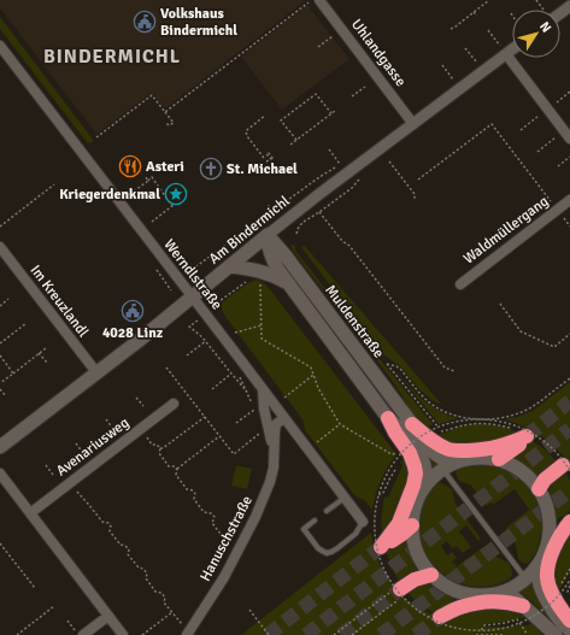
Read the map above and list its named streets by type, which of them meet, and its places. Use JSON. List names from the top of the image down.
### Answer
{
  "streets": {
    "main road": ["Am Bindermichl", "Muldenstraße"],
    "street": [
      "Uhlandgasse",
      "Waldmüllergang",
      "Werndlstraße",
      "Im Kreuzlandl",
      "Avenariusweg",
      "Hanuschstraße"
    ]
  },
  "crossings": [
    ["Uhlandgasse", "Am Bindermichl"],
    ["Am Bindermichl", "Werndlstraße"],
    ["Am Bindermichl", "Im Kreuzlandl"],
    ["Am Bindermichl", "Muldenstraße"],
    ["Werndlstraße", "Hanuschstraße"]
  ],
  "districts": ["BINDERMICHL"],
  "places": {
    "public building": ["Volkshaus Bindermichl", "4028 Linz"],
    "restaurant": ["Asteri"],
    "church": ["St. Michael"],
    "place": ["Kriegerdenkmal"]
  },
  "north": "top right"
}
